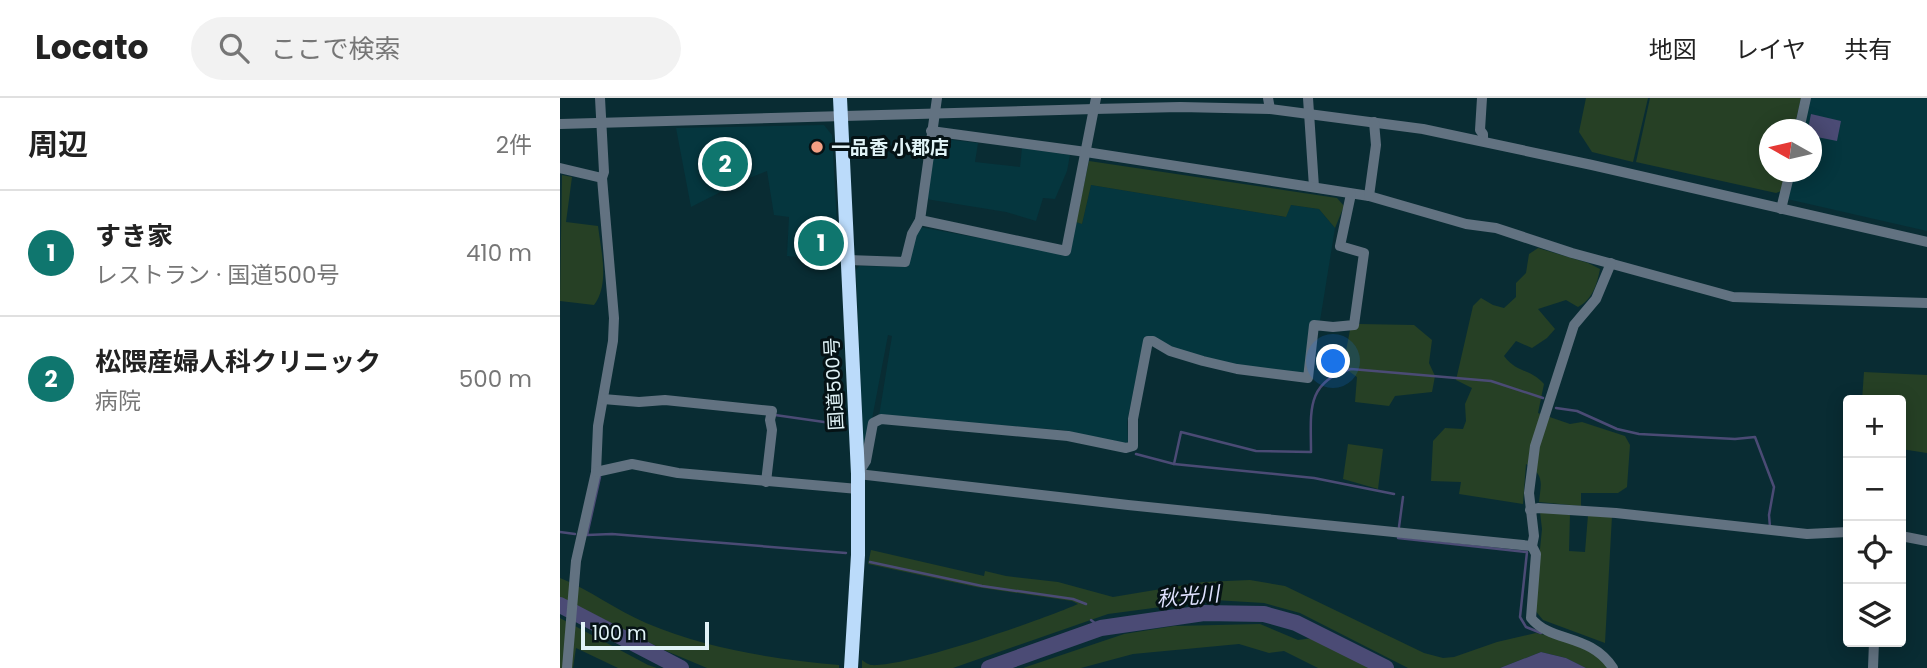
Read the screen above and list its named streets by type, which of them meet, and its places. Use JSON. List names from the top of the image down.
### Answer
{
  "streets": {
    "highway": ["国道500号"]
  },
  "water": ["秋光川"],
  "places": ["一品香 小郡店"],
  "scale_bar": "100 m",
  "north": "left",
  "page": {
    "header": "Locato",
    "search": "ここで検索",
    "nav": ["地図", "レイヤ", "共有"],
    "heading": ["周辺", "2件"],
    "pins": ["2", "1"],
    "list": [
      {
        "mark": "1",
        "name": "すき家",
        "note": "レストラン · 国道500号",
        "value": "410 m"
      },
      {
        "mark": "2",
        "name": "松隈産婦人科クリニック",
        "note": "病院",
        "value": "500 m"
      }
    ],
    "map_buttons": ["+", "−"],
    "scale": "100 m"
  }
}
